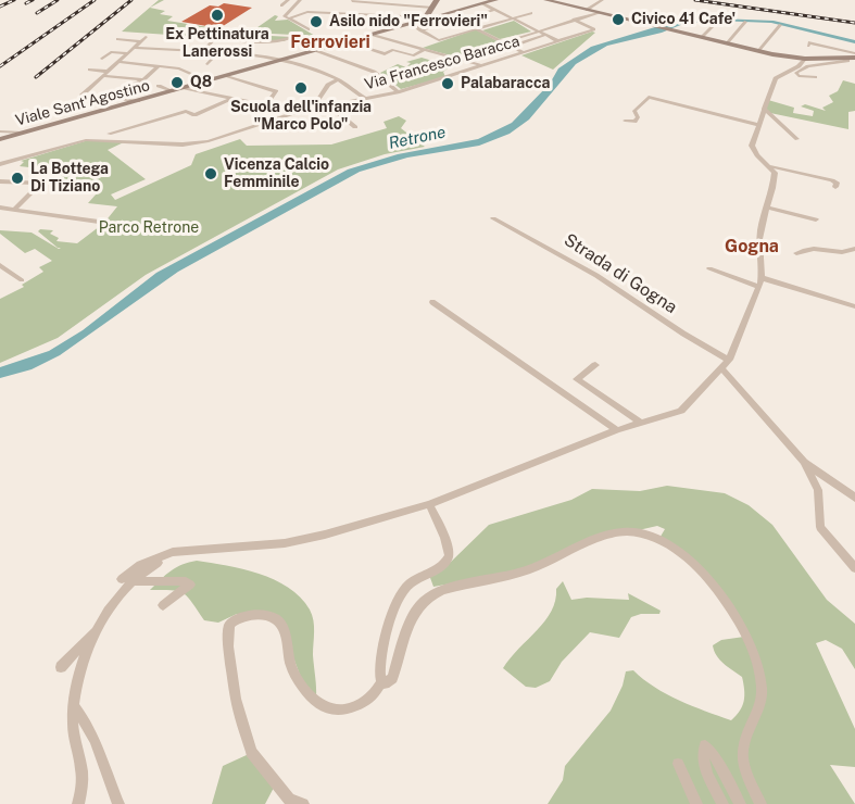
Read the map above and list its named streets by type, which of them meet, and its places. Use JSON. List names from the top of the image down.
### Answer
{
  "streets": {
    "main road": ["Viale Sant'Agostino"],
    "street": ["Via Francesco Baracca", "Strada di Gogna"]
  },
  "districts": ["Ferrovieri", "Gogna"],
  "water": ["Retrone"],
  "parks": ["Parco Retrone"],
  "places": [
    "Ex Pettinatura Lanerossi",
    "Civico 41 Cafe'",
    "Asilo nido \"Ferrovieri\"",
    "Q8",
    "Palabaracca",
    "Scuola dell'infanzia \"Marco Polo\"",
    "Vicenza Calcio Femminile",
    "La Bottega Di Tiziano"
  ]
}
